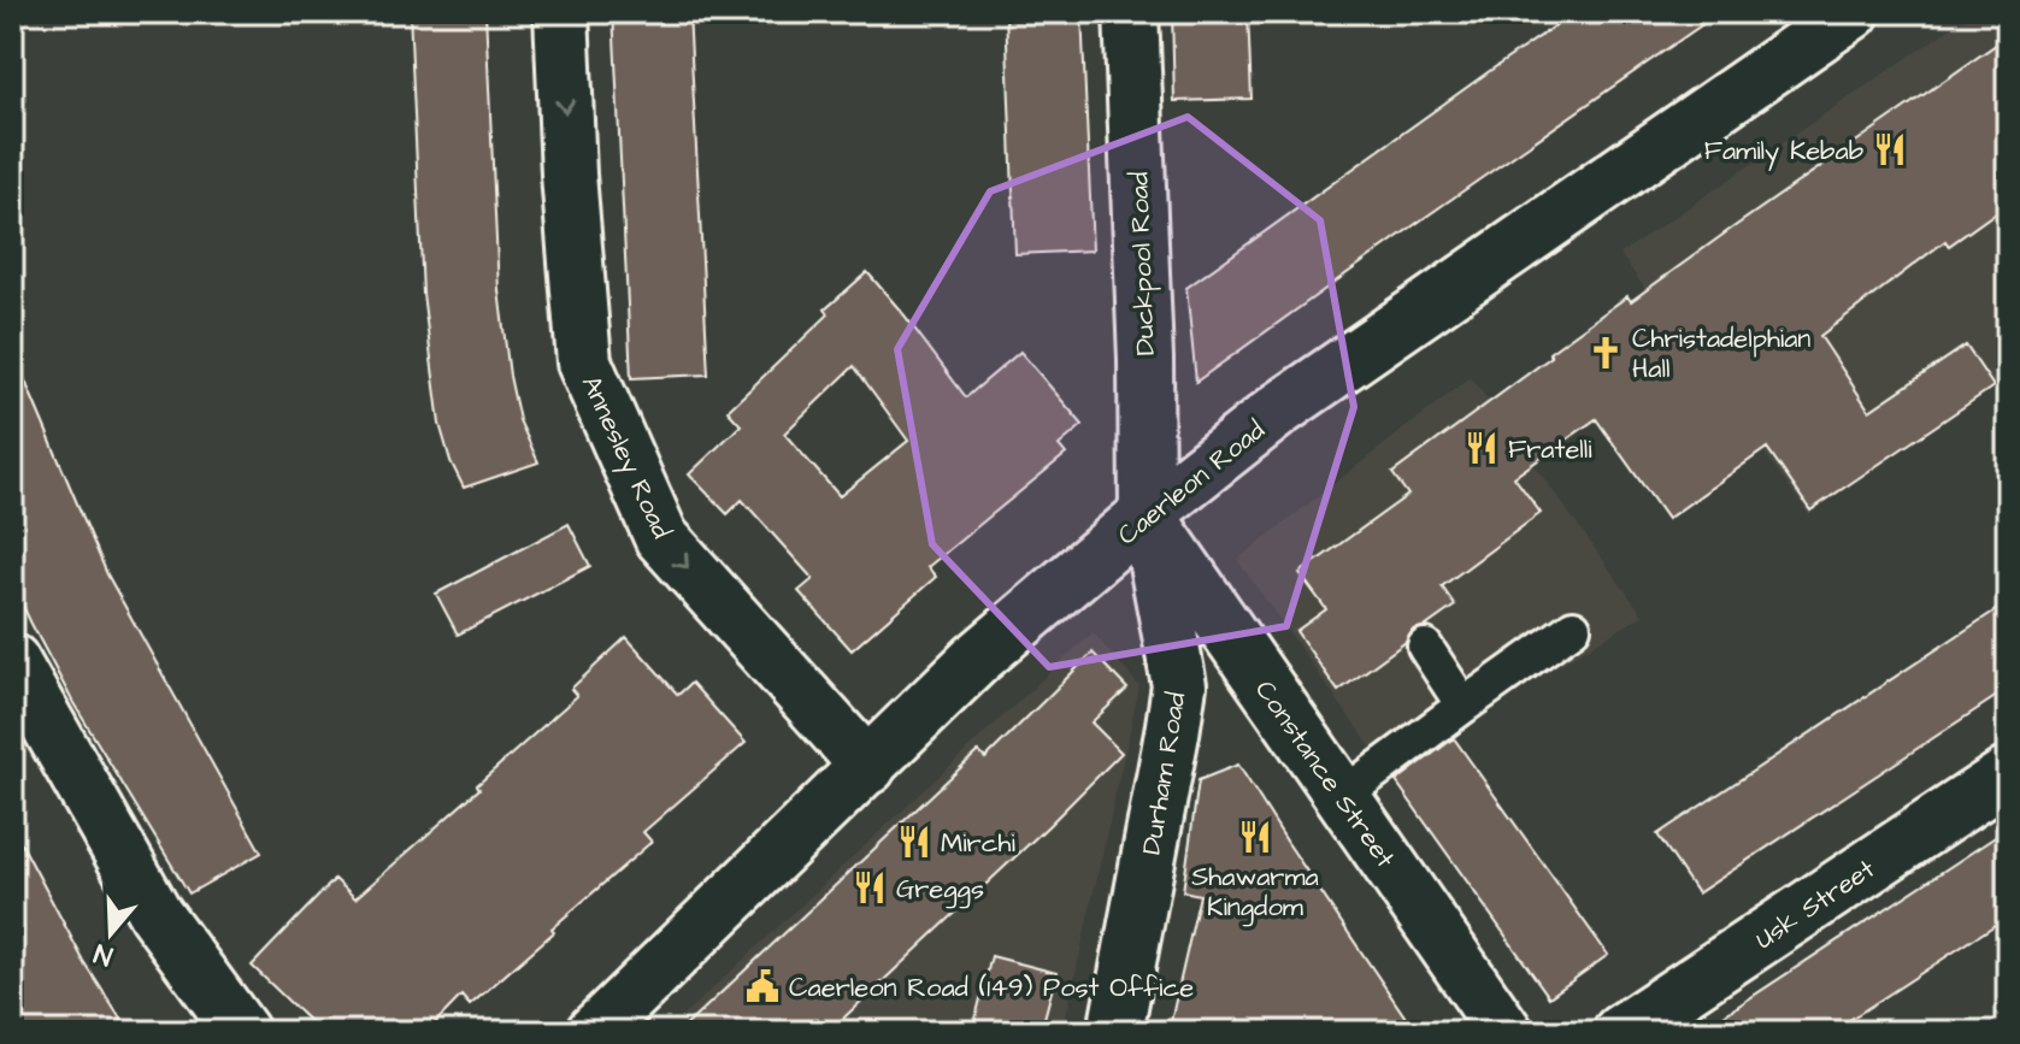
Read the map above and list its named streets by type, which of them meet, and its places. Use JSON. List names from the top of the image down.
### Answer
{
  "streets": {
    "street": [
      "Duckpool Road",
      "Annesley Road",
      "Caerleon Road",
      "Durham Road",
      "Constance Street",
      "Usk Street"
    ]
  },
  "crossings": [
    ["Duckpool Road", "Caerleon Road"],
    ["Duckpool Road", "Durham Road"],
    ["Duckpool Road", "Constance Street"],
    ["Annesley Road", "Caerleon Road"],
    ["Caerleon Road", "Durham Road"],
    ["Caerleon Road", "Constance Street"],
    ["Durham Road", "Constance Street"]
  ],
  "one_way": ["Annesley Road"],
  "places": {
    "restaurant": [
      "Family Kebab",
      "Fratelli",
      "Shawarma Kingdom",
      "Mirchi",
      "Greggs"
    ],
    "church": ["Christadelphian Hall"],
    "public building": ["Caerleon Road (149) Post Office"]
  },
  "north": "bottom"
}
